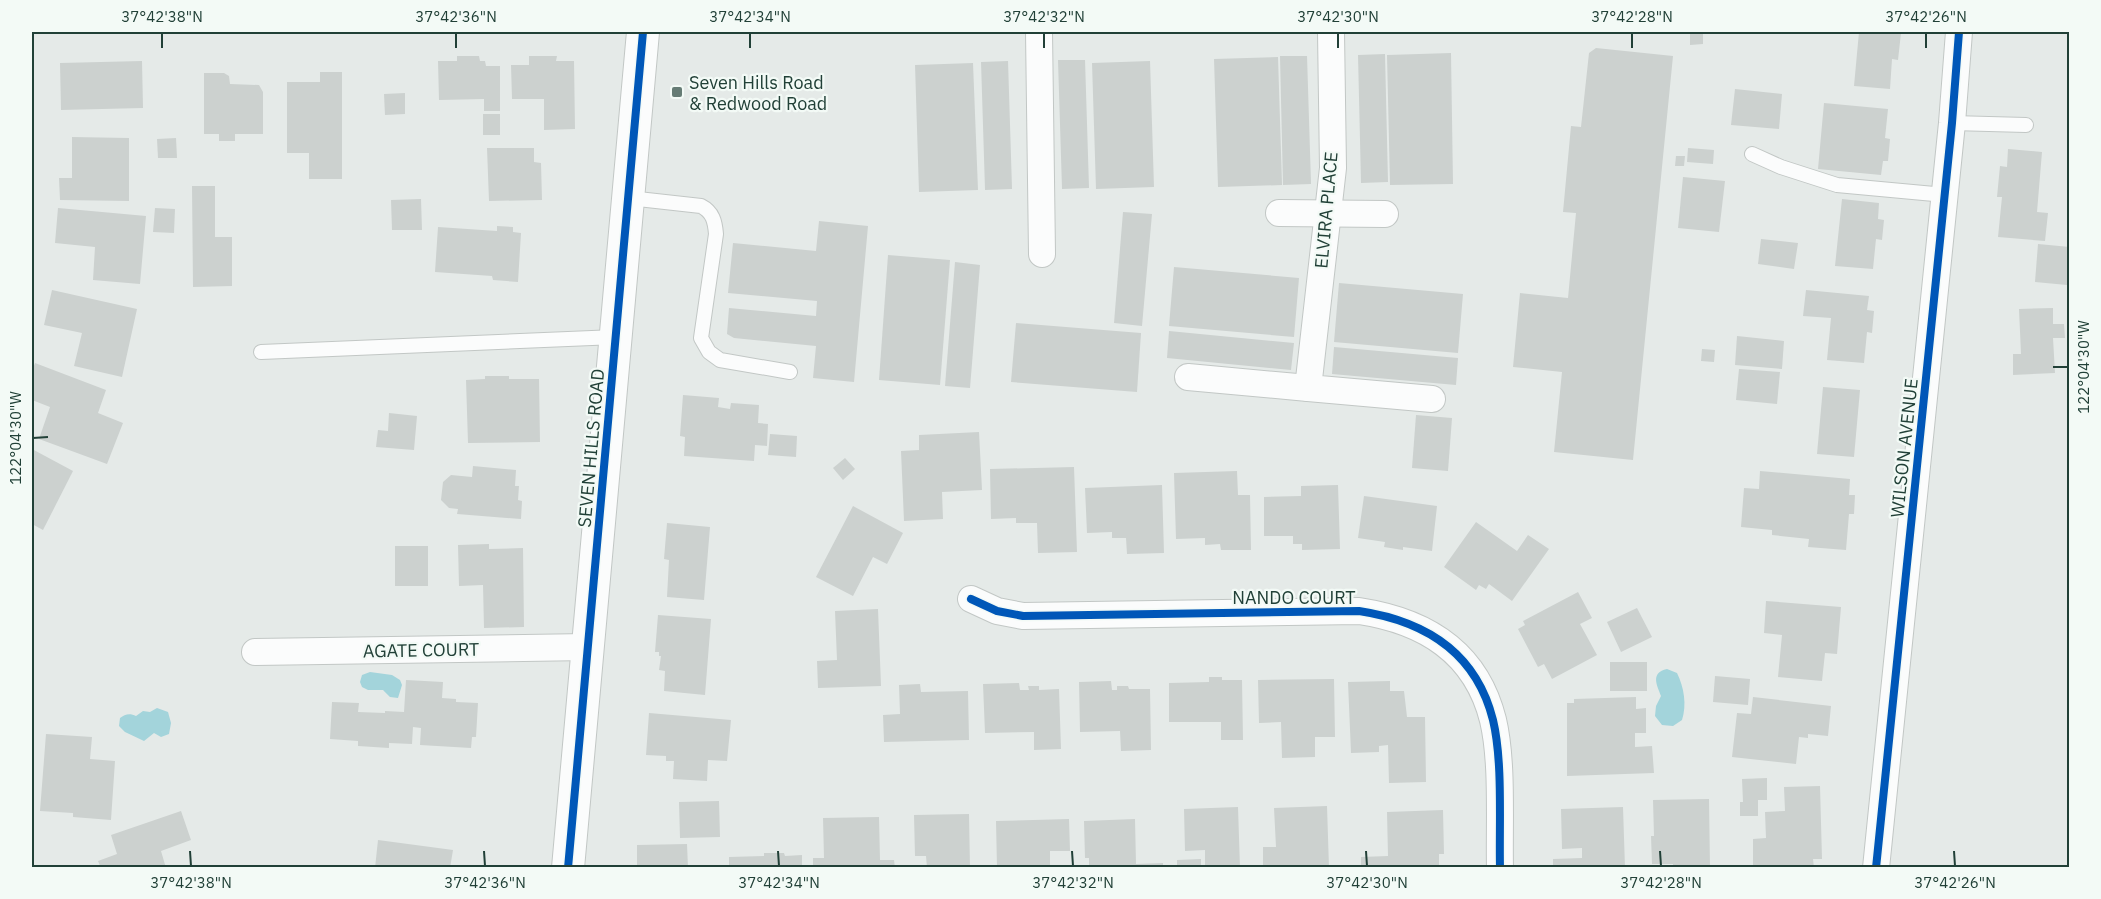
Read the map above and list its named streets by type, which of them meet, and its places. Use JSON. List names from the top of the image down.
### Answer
{
  "streets": {
    "street": [
      "ELVIRA PLACE",
      "SEVEN HILLS ROAD",
      "WILSON AVENUE",
      "NANDO COURT",
      "AGATE COURT"
    ]
  },
  "crossings": [
    ["SEVEN HILLS ROAD", "AGATE COURT"]
  ],
  "places": {
    "transit": ["Seven Hills Road & Redwood Road"]
  },
  "coordinates": [
    "37°42'38\"N",
    "37°42'36\"N",
    "37°42'34\"N",
    "37°42'32\"N",
    "37°42'30\"N",
    "37°42'28\"N",
    "37°42'26\"N",
    "122°04'30\"W"
  ]
}
